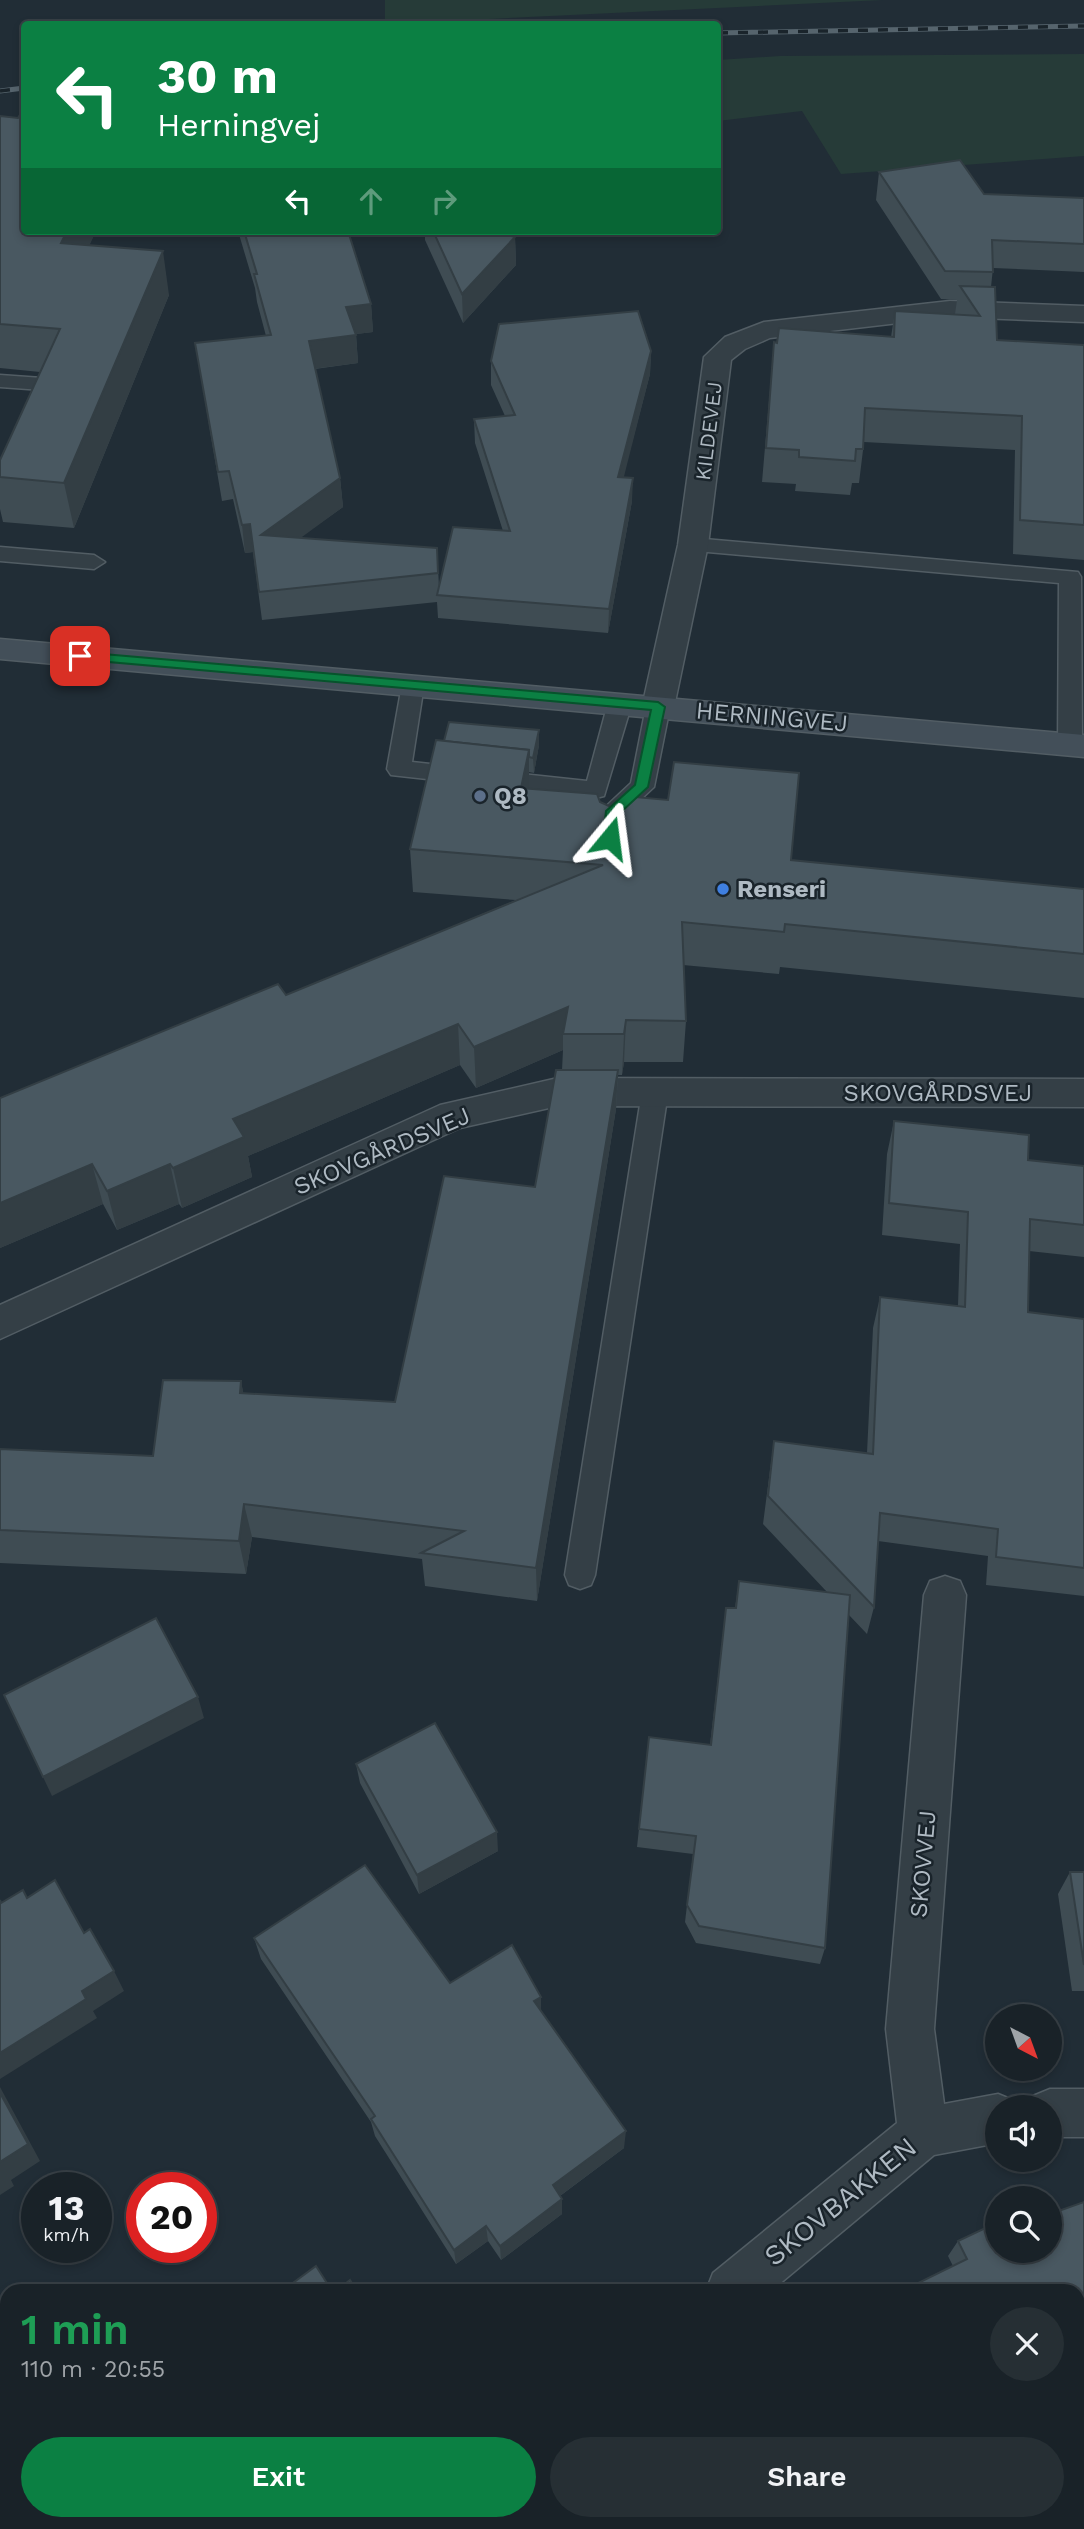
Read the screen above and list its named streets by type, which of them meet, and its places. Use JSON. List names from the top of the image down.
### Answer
{
  "streets": {
    "street": [
      "KILDEVEJ",
      "HERNINGVEJ",
      "SKOVGÅRDSVEJ",
      "SKOVVEJ",
      "SKOVBAKKEN"
    ]
  },
  "crossings": [
    ["KILDEVEJ", "HERNINGVEJ"],
    ["SKOVVEJ", "SKOVBAKKEN"]
  ],
  "places": ["Q8", "Renseri"],
  "north": "bottom right",
  "page": {
    "turn": ["30 m", "Herningvej"],
    "speed": "13 km/h",
    "limit": "20",
    "heading": ["1 min", "110 m · 20:55"],
    "buttons": ["Exit", "Share"]
  }
}
